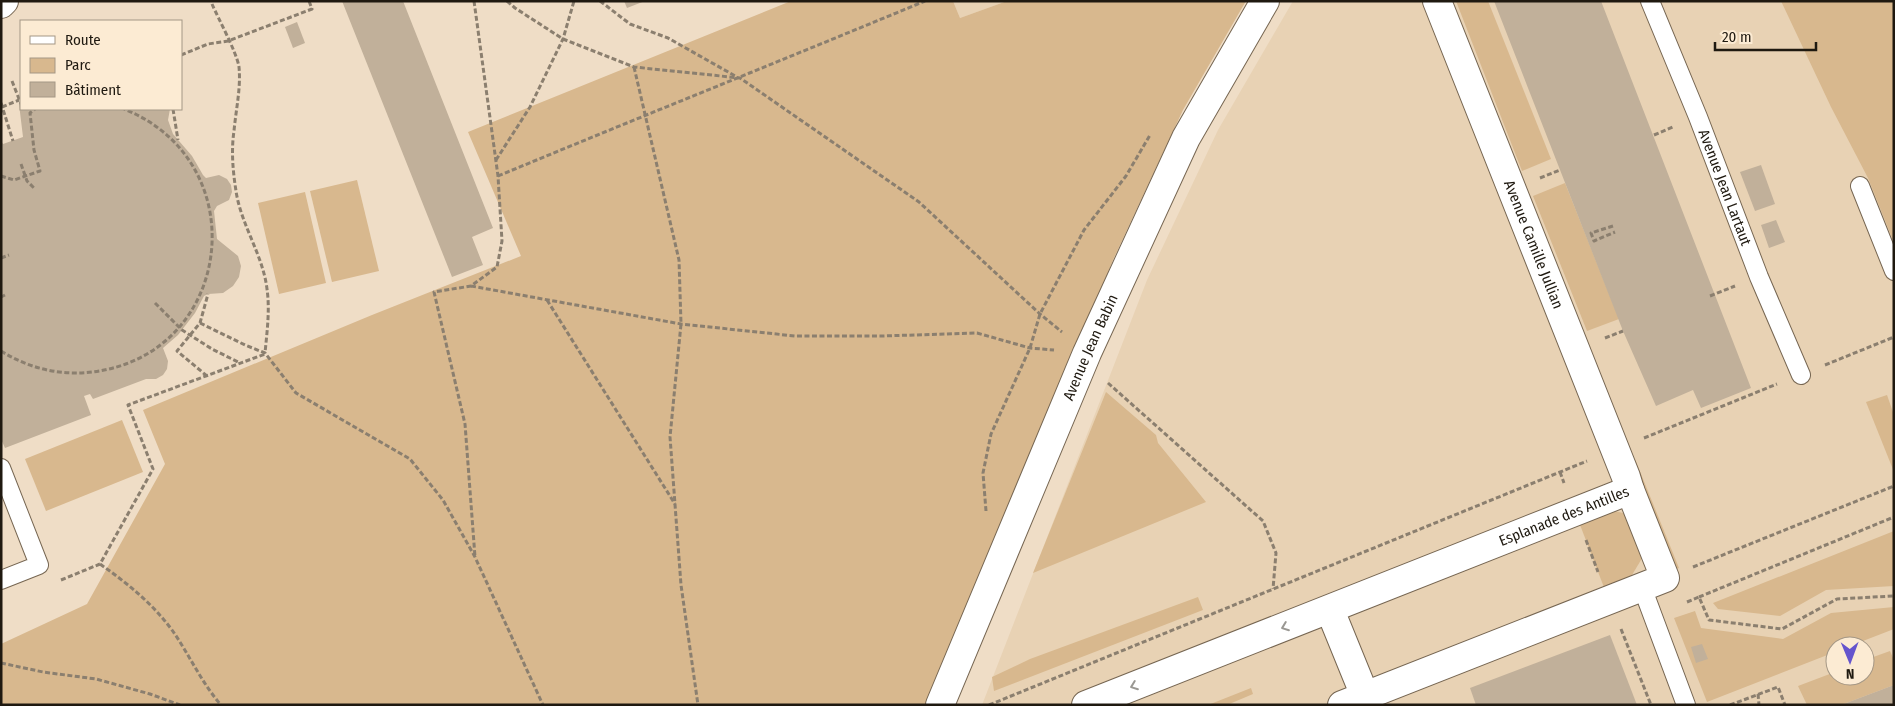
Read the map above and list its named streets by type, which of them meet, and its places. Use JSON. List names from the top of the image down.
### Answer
{
  "streets": {
    "street": ["Avenue Camille Jullian", "Avenue Jean Babin", "Esplanade des Antilles"],
    "lane": ["Avenue Jean Lartaut"]
  },
  "crossings": [
    ["Avenue Camille Jullian", "Esplanade des Antilles"]
  ],
  "one_way": ["Esplanade des Antilles"],
  "legend": ["Route", "Parc", "Bâtiment"],
  "scale_bar": "20 m",
  "north": "bottom"
}
